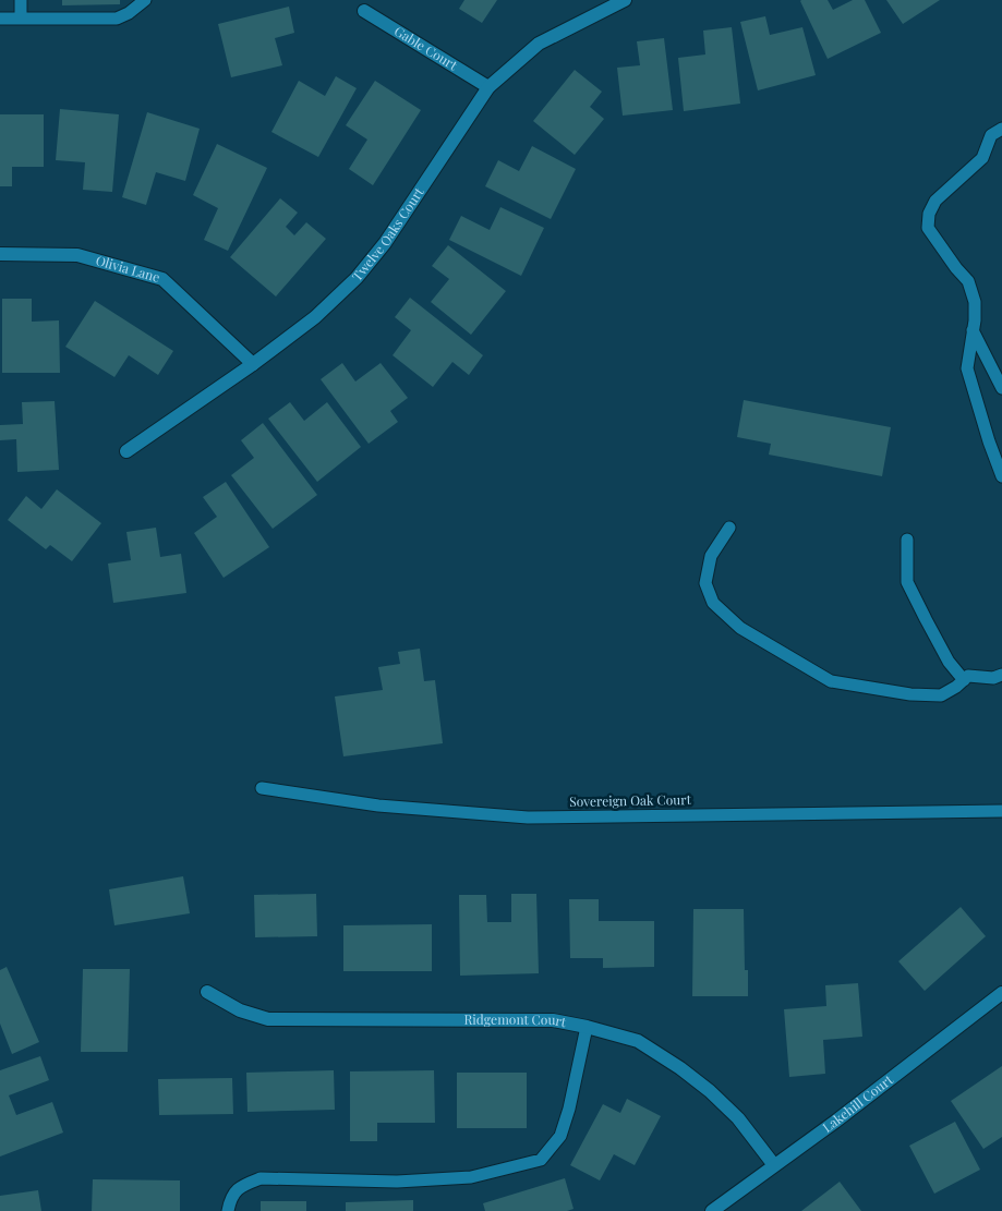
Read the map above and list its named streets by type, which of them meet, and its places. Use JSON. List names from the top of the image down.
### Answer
{
  "streets": {
    "street": [
      "Gable Court",
      "Twelve Oaks Court",
      "Olivia Lane",
      "Ridgemont Court",
      "Lakehill Court"
    ],
    "lane": ["Sovereign Oak Court"]
  },
  "crossings": [
    ["Gable Court", "Twelve Oaks Court"],
    ["Twelve Oaks Court", "Olivia Lane"],
    ["Ridgemont Court", "Lakehill Court"]
  ]
}
